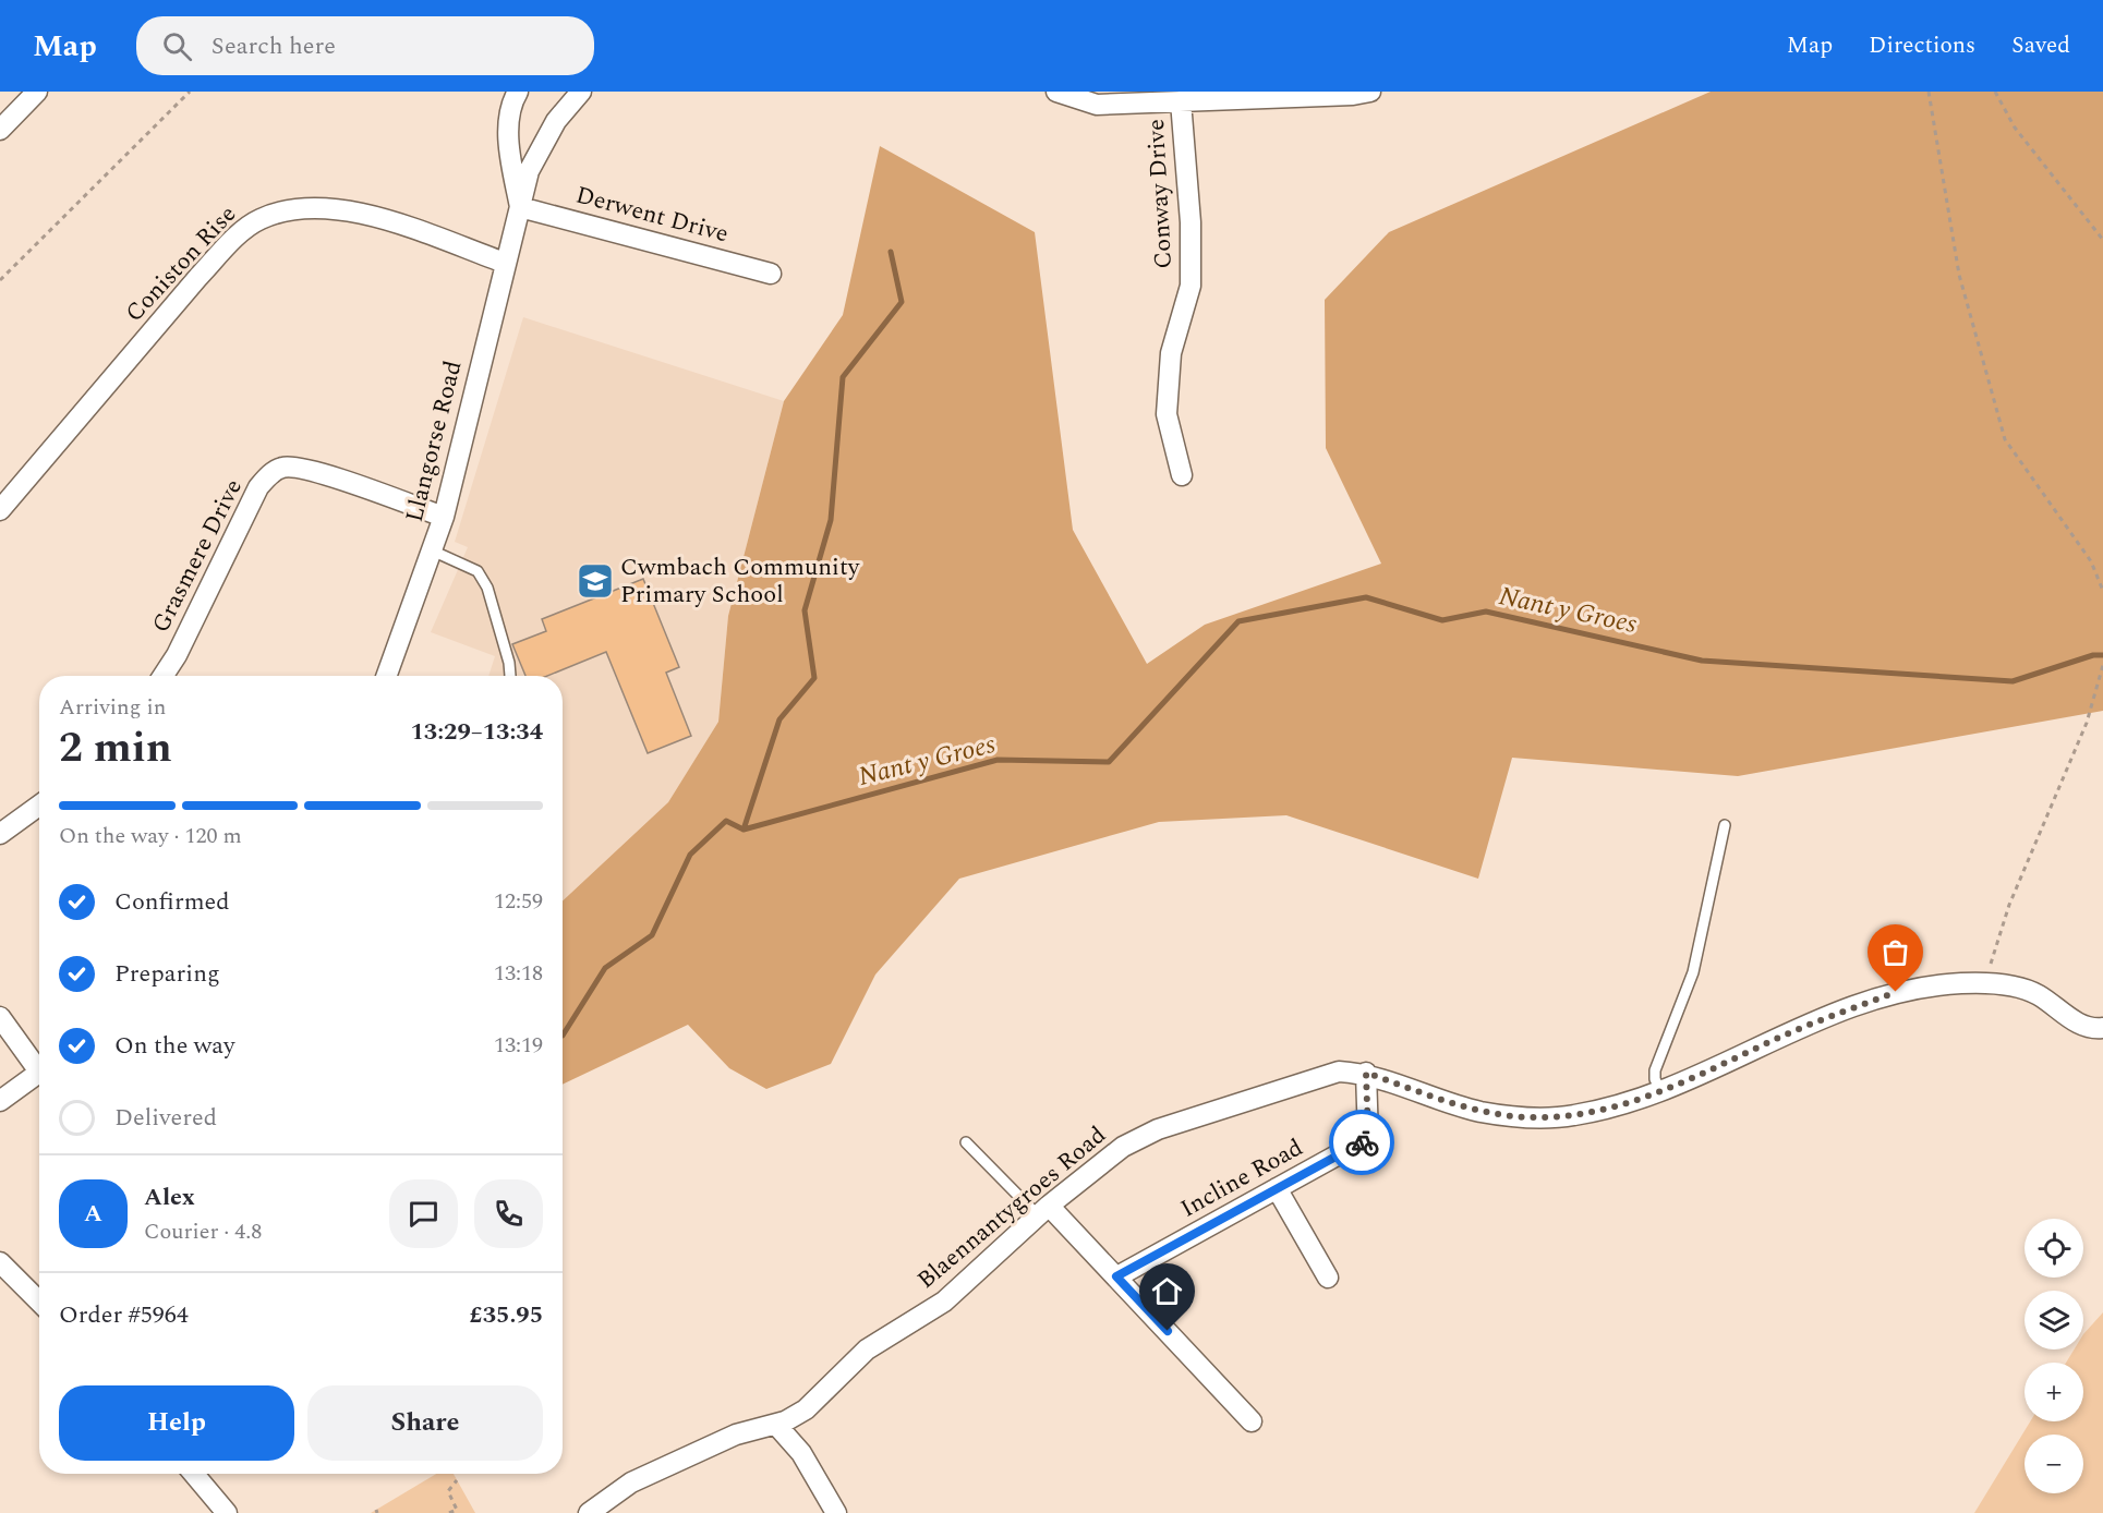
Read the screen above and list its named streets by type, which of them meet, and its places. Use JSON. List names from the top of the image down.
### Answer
{
  "streets": {
    "street": [
      "Conway Drive",
      "Derwent Drive",
      "Coniston Rise",
      "Llangorse Road",
      "Grasmere Drive",
      "Incline Road",
      "Blaennantygroes Road"
    ]
  },
  "crossings": [
    ["Derwent Drive", "Llangorse Road"],
    ["Coniston Rise", "Llangorse Road"],
    ["Llangorse Road", "Grasmere Drive"],
    ["Incline Road", "Blaennantygroes Road"]
  ],
  "water": ["Nant y Groes"],
  "places": {
    "school or university": ["Cwmbach Community Primary School"]
  },
  "page": {
    "header": "Map",
    "search": "Search here",
    "nav": ["Map", "Directions", "Saved"],
    "heading": ["2 min", "Arriving in", "13:29–13:34"],
    "panel": [
      "Alex",
      "Courier · 4.8",
      "Order #5964",
      "£35.95"
    ],
    "bar": "On the way · 120 m",
    "list": [
      ["Confirmed", "12:59"],
      ["Preparing", "13:18"],
      ["On the way", "13:19"],
      "Delivered"
    ],
    "round": "A",
    "map_buttons": ["+", "−"],
    "buttons": ["Help", "Share"]
  }
}
